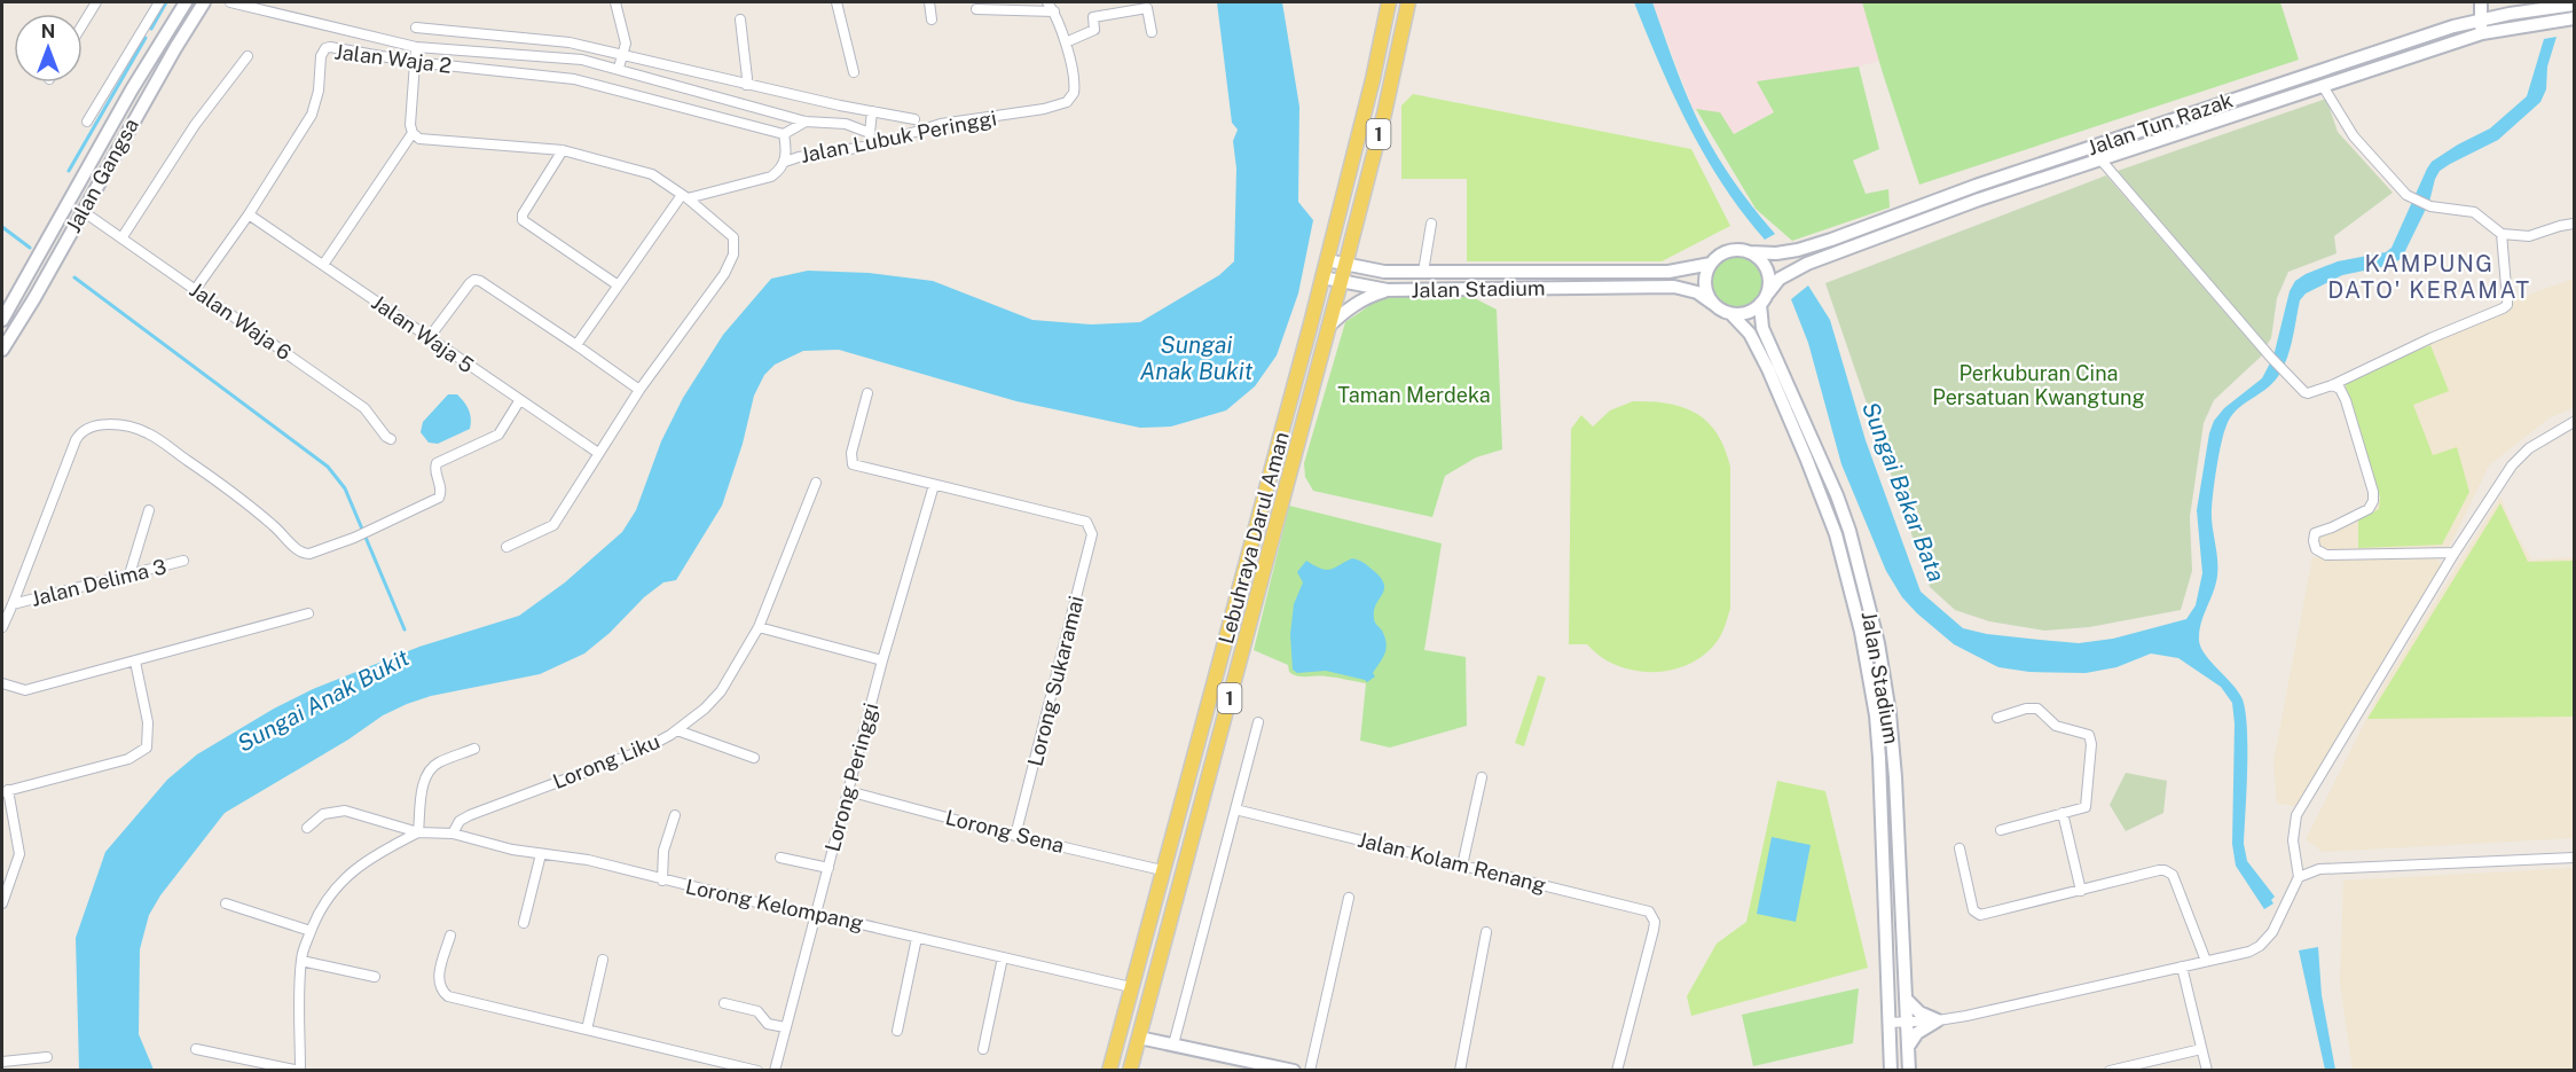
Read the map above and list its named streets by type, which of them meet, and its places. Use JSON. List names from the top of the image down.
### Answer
{
  "streets": {
    "main road": [
      "Jalan Tun Razak",
      "1",
      "Jalan Gangsa",
      "Jalan Stadium",
      "Lebuhraya Darul Aman"
    ],
    "street": [
      "Jalan Waja 2",
      "Jalan Lubuk Peringgi",
      "Jalan Waja 6",
      "Jalan Waja 5",
      "Jalan Delima 3",
      "Lorong Sukaramai",
      "Lorong Liku",
      "Lorong Peringgi",
      "Lorong Sena",
      "Jalan Kolam Renang",
      "Lorong Kelompang"
    ]
  },
  "crossings": [
    ["Jalan Waja 2", "Jalan Waja 6"],
    ["Jalan Waja 2", "Jalan Waja 5"],
    ["Jalan Tun Razak", "Jalan Stadium"],
    ["Jalan Gangsa", "Jalan Waja 6"],
    ["Jalan Stadium", "Lebuhraya Darul Aman"],
    ["Lebuhraya Darul Aman", "Lorong Sena"],
    ["Lebuhraya Darul Aman", "Lorong Kelompang"],
    ["Lorong Sukaramai", "Lorong Peringgi"],
    ["Lorong Sukaramai", "Lorong Sena"],
    ["Lorong Liku", "Lorong Kelompang"],
    ["Lorong Peringgi", "Lorong Sena"],
    ["Lorong Peringgi", "Lorong Kelompang"]
  ],
  "districts": ["KAMPUNG DATO' KERAMAT"],
  "water": ["Sungai Anak Bukit", "Sungai Bakar Bata"],
  "parks": ["Perkuburan Cina Persatuan Kwangtung", "Taman Merdeka"],
  "north": "top"
}
